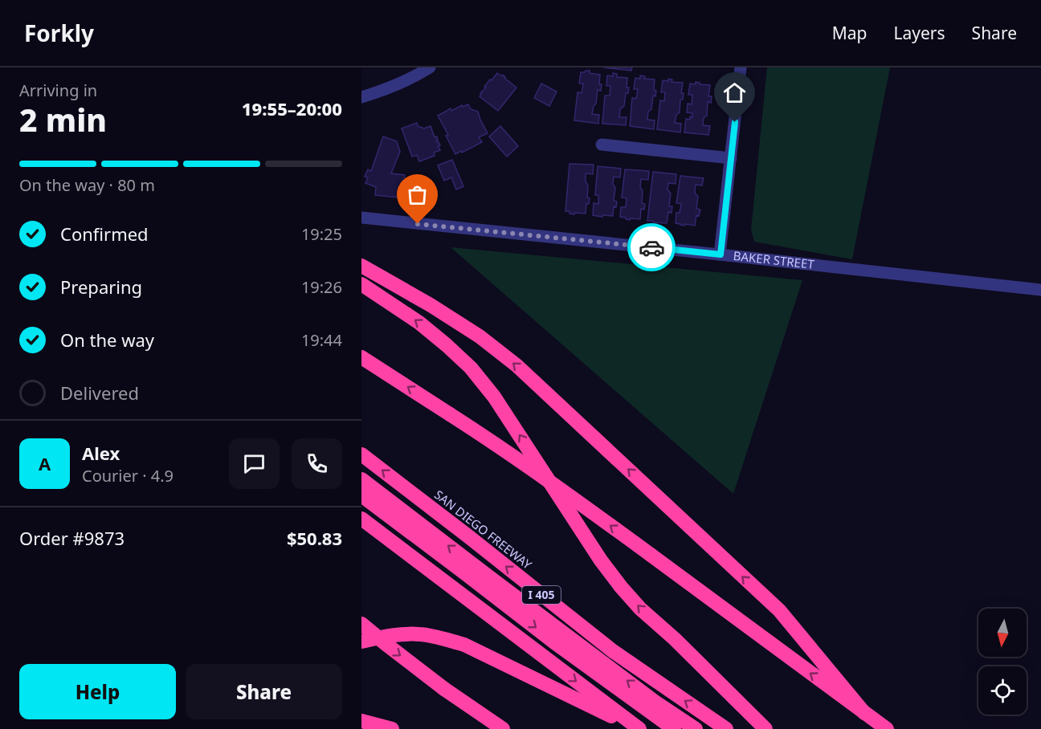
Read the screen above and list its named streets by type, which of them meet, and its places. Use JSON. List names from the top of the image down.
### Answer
{
  "streets": {
    "highway": ["SAN DIEGO FREEWAY", "I 405"],
    "street": ["BAKER STREET"]
  },
  "north": "bottom",
  "page": {
    "header": "Forkly",
    "nav": ["Map", "Layers", "Share"],
    "heading": ["2 min", "Arriving in", "19:55–20:00"],
    "panel": [
      "Alex",
      "Courier · 4.9",
      "Order #9873",
      "$50.83"
    ],
    "bar": "On the way · 80 m",
    "list": [
      ["Confirmed", "19:25"],
      ["Preparing", "19:26"],
      ["On the way", "19:44"],
      "Delivered"
    ],
    "round": "A",
    "buttons": ["Help", "Share"]
  }
}
